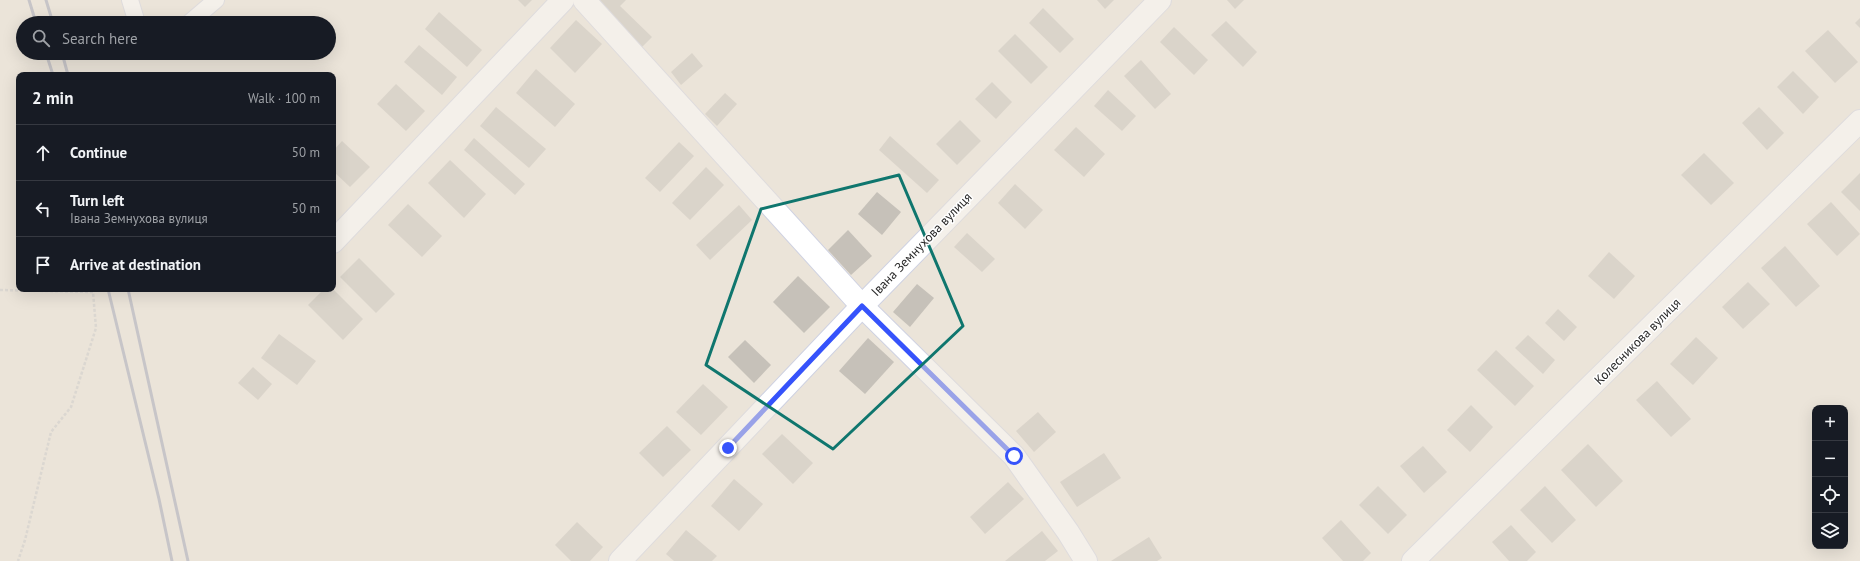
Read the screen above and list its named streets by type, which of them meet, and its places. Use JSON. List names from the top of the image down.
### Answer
{
  "streets": {
    "street": ["Івана Земнухова вулиця", "Колесникова вулиця"]
  },
  "page": {
    "search": "Search here",
    "heading": ["2 min", "Walk · 100 m"],
    "list": [
      ["Continue", "50 m"],
      ["Turn left", "Івана Земнухова вулиця", "50 m"],
      "Arrive at destination"
    ],
    "map_buttons": ["+", "−"]
  }
}
